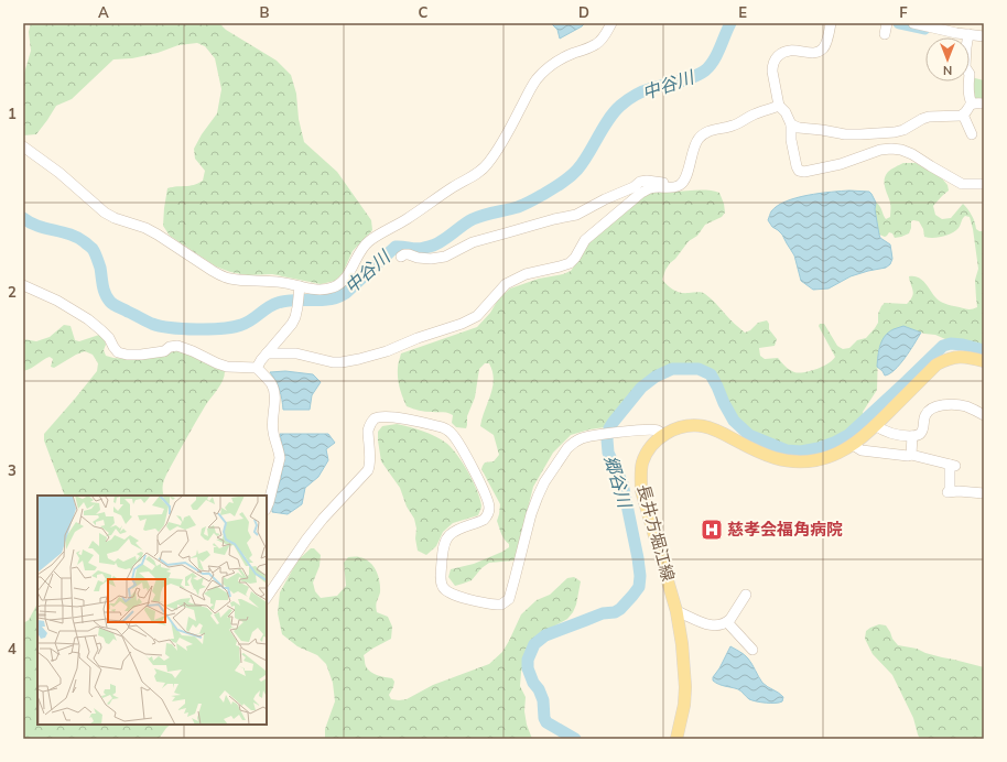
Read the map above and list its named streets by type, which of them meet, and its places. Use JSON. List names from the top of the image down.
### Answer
{
  "streets": {
    "main road": ["長井方堀江線"]
  },
  "water": ["中谷川", "郷谷川"],
  "places": {
    "hospital": ["慈孝会福角病院"]
  },
  "north": "bottom",
  "grid": {
    "columns": [
      "A",
      "B",
      "C",
      "D",
      "E",
      "F"
    ],
    "rows": [
      "1",
      "2",
      "3",
      "4"
    ]
  }
}
